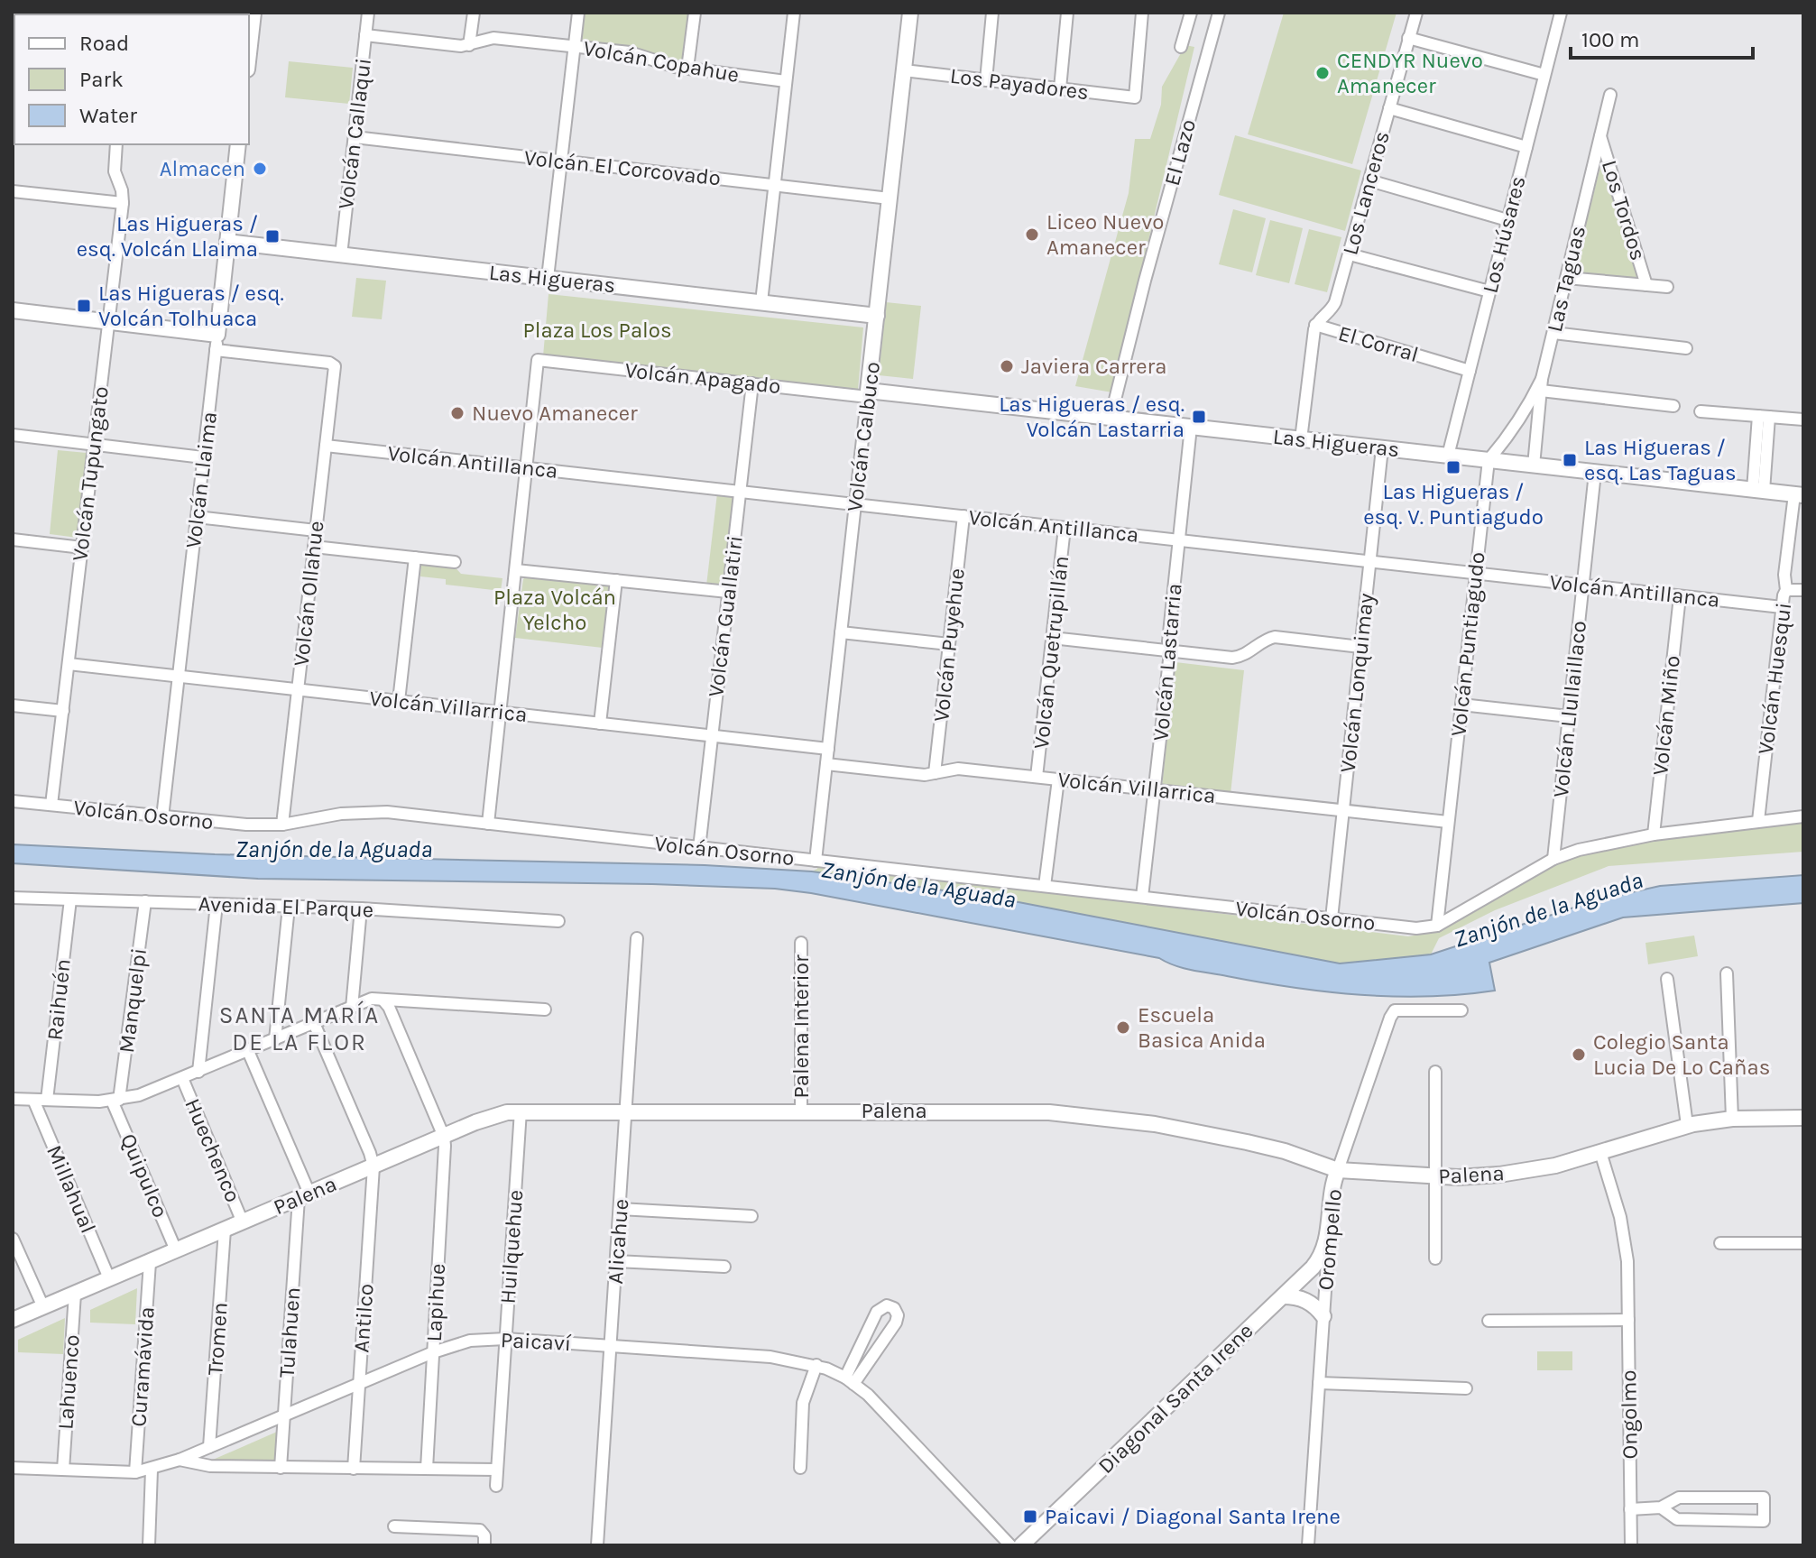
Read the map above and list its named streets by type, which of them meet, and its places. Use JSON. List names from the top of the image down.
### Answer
{
  "streets": {
    "street": [
      "Volcán Copahue",
      "Los Payadores",
      "Volcán Callaqui",
      "El Lazo",
      "Volcán El Corcovado",
      "Los Lanceros",
      "Los Tordos",
      "Los Húsares",
      "Las Higueras",
      "Las Taguas",
      "El Corral",
      "Volcán Apagado",
      "Volcán Calbuco",
      "Volcán Antillanca",
      "Volcán Tupungato",
      "Volcán Llaima",
      "Volcán Ollahue",
      "Volcán Guallatiri",
      "Volcán Puntiagudo",
      "Volcán Puyehue",
      "Volcán Quetrupillán",
      "Volcán Lastarria",
      "Volcán Huesqui",
      "Volcán Lonquimay",
      "Volcán Villarrica",
      "Volcán Llullaillaco",
      "Volcán Miño",
      "Volcán Osorno",
      "Avenida El Parque",
      "Raihuén",
      "Manquelpi",
      "Palena Interior",
      "Palena",
      "Huechenco",
      "Quipulco",
      "Millahual",
      "Orompello",
      "Alicahue",
      "Huilquehue",
      "Lapihue",
      "Antilco",
      "Tulahuen",
      "Tromen",
      "Paicaví",
      "Curamávida",
      "Lahuenco",
      "Diagonal Santa Irene",
      "Ongolmo"
    ]
  },
  "crossings": [
    ["Volcán Copahue", "Volcán Callaqui"],
    ["Los Payadores", "Volcán Calbuco"],
    ["Volcán Callaqui", "Volcán El Corcovado"],
    ["Volcán Callaqui", "Las Higueras"],
    ["El Lazo", "Las Higueras"],
    ["Volcán El Corcovado", "Volcán Calbuco"],
    ["Los Lanceros", "El Corral"],
    ["Los Tordos", "Las Taguas"],
    ["Los Húsares", "Las Higueras"],
    ["Los Húsares", "El Corral"],
    ["Las Higueras", "Las Taguas"],
    ["Las Higueras", "El Corral"],
    ["Las Higueras", "Volcán Apagado"],
    ["Las Higueras", "Volcán Calbuco"],
    ["Las Higueras", "Volcán Llaima"],
    ["Las Higueras", "Volcán Puntiagudo"],
    ["Las Higueras", "Volcán Lastarria"],
    ["Las Higueras", "Volcán Huesqui"],
    ["Las Higueras", "Volcán Lonquimay"],
    ["Las Higueras", "Volcán Llullaillaco"],
    ["Volcán Apagado", "Volcán Calbuco"],
    ["Volcán Apagado", "Volcán Antillanca"],
    ["Volcán Apagado", "Volcán Guallatiri"],
    ["Volcán Calbuco", "Volcán Antillanca"],
    ["Volcán Calbuco", "Volcán Villarrica"],
    ["Volcán Calbuco", "Volcán Osorno"],
    ["Volcán Antillanca", "Volcán Ollahue"],
    ["Volcán Antillanca", "Volcán Guallatiri"],
    ["Volcán Antillanca", "Volcán Puntiagudo"],
    ["Volcán Antillanca", "Volcán Puyehue"],
    ["Volcán Antillanca", "Volcán Quetrupillán"],
    ["Volcán Antillanca", "Volcán Lastarria"],
    ["Volcán Antillanca", "Volcán Huesqui"],
    ["Volcán Antillanca", "Volcán Lonquimay"],
    ["Volcán Antillanca", "Volcán Llullaillaco"],
    ["Volcán Antillanca", "Volcán Miño"],
    ["Volcán Tupungato", "Volcán Villarrica"],
    ["Volcán Tupungato", "Volcán Osorno"],
    ["Volcán Llaima", "Volcán Ollahue"],
    ["Volcán Llaima", "Volcán Villarrica"],
    ["Volcán Llaima", "Volcán Osorno"],
    ["Volcán Ollahue", "Volcán Villarrica"],
    ["Volcán Ollahue", "Volcán Osorno"],
    ["Volcán Guallatiri", "Volcán Villarrica"],
    ["Volcán Guallatiri", "Volcán Osorno"],
    ["Volcán Puntiagudo", "Volcán Villarrica"],
    ["Volcán Puntiagudo", "Volcán Osorno"],
    ["Volcán Puyehue", "Volcán Villarrica"],
    ["Volcán Quetrupillán", "Volcán Villarrica"],
    ["Volcán Quetrupillán", "Volcán Osorno"],
    ["Volcán Lastarria", "Volcán Villarrica"],
    ["Volcán Lastarria", "Volcán Osorno"],
    ["Volcán Huesqui", "Volcán Osorno"],
    ["Volcán Lonquimay", "Volcán Villarrica"],
    ["Volcán Lonquimay", "Volcán Osorno"],
    ["Volcán Llullaillaco", "Volcán Osorno"],
    ["Volcán Miño", "Volcán Osorno"],
    ["Avenida El Parque", "Raihuén"],
    ["Avenida El Parque", "Manquelpi"],
    ["Manquelpi", "Quipulco"],
    ["Palena Interior", "Palena"],
    ["Palena", "Huechenco"],
    ["Palena", "Quipulco"],
    ["Palena", "Millahual"],
    ["Palena", "Orompello"],
    ["Palena", "Alicahue"],
    ["Palena", "Huilquehue"],
    ["Palena", "Lapihue"],
    ["Palena", "Antilco"],
    ["Palena", "Tulahuen"],
    ["Palena", "Tromen"],
    ["Palena", "Curamávida"],
    ["Palena", "Lahuenco"],
    ["Palena", "Ongolmo"],
    ["Orompello", "Diagonal Santa Irene"],
    ["Alicahue", "Paicaví"],
    ["Huilquehue", "Paicaví"],
    ["Lapihue", "Paicaví"],
    ["Antilco", "Paicaví"],
    ["Tulahuen", "Paicaví"],
    ["Tromen", "Paicaví"],
    ["Paicaví", "Curamávida"],
    ["Paicaví", "Lahuenco"]
  ],
  "districts": ["SANTA MARÍA DE LA FLOR"],
  "water": ["Zanjón de la Aguada"],
  "parks": ["Plaza Los Palos", "Plaza Volcán Yelcho"],
  "places": {
    "other": [
      "CENDYR Nuevo Amanecer",
      "Almacen",
      "Liceo Nuevo Amanecer",
      "Javiera Carrera",
      "Nuevo Amanecer",
      "Escuela Basica Anida",
      "Colegio Santa Lucia De Lo Cañas"
    ],
    "transit": [
      "Las Higueras / esq. Volcán Llaima",
      "Las Higueras / esq. Volcán Tolhuaca",
      "Las Higueras / esq. Volcán Lastarria",
      "Las Higueras / esq. Las Taguas",
      "Las Higueras / esq. V. Puntiagudo",
      "Paicavi / Diagonal Santa Irene"
    ]
  },
  "legend": ["Road", "Park", "Water"],
  "scale_bar": "100 m"
}
